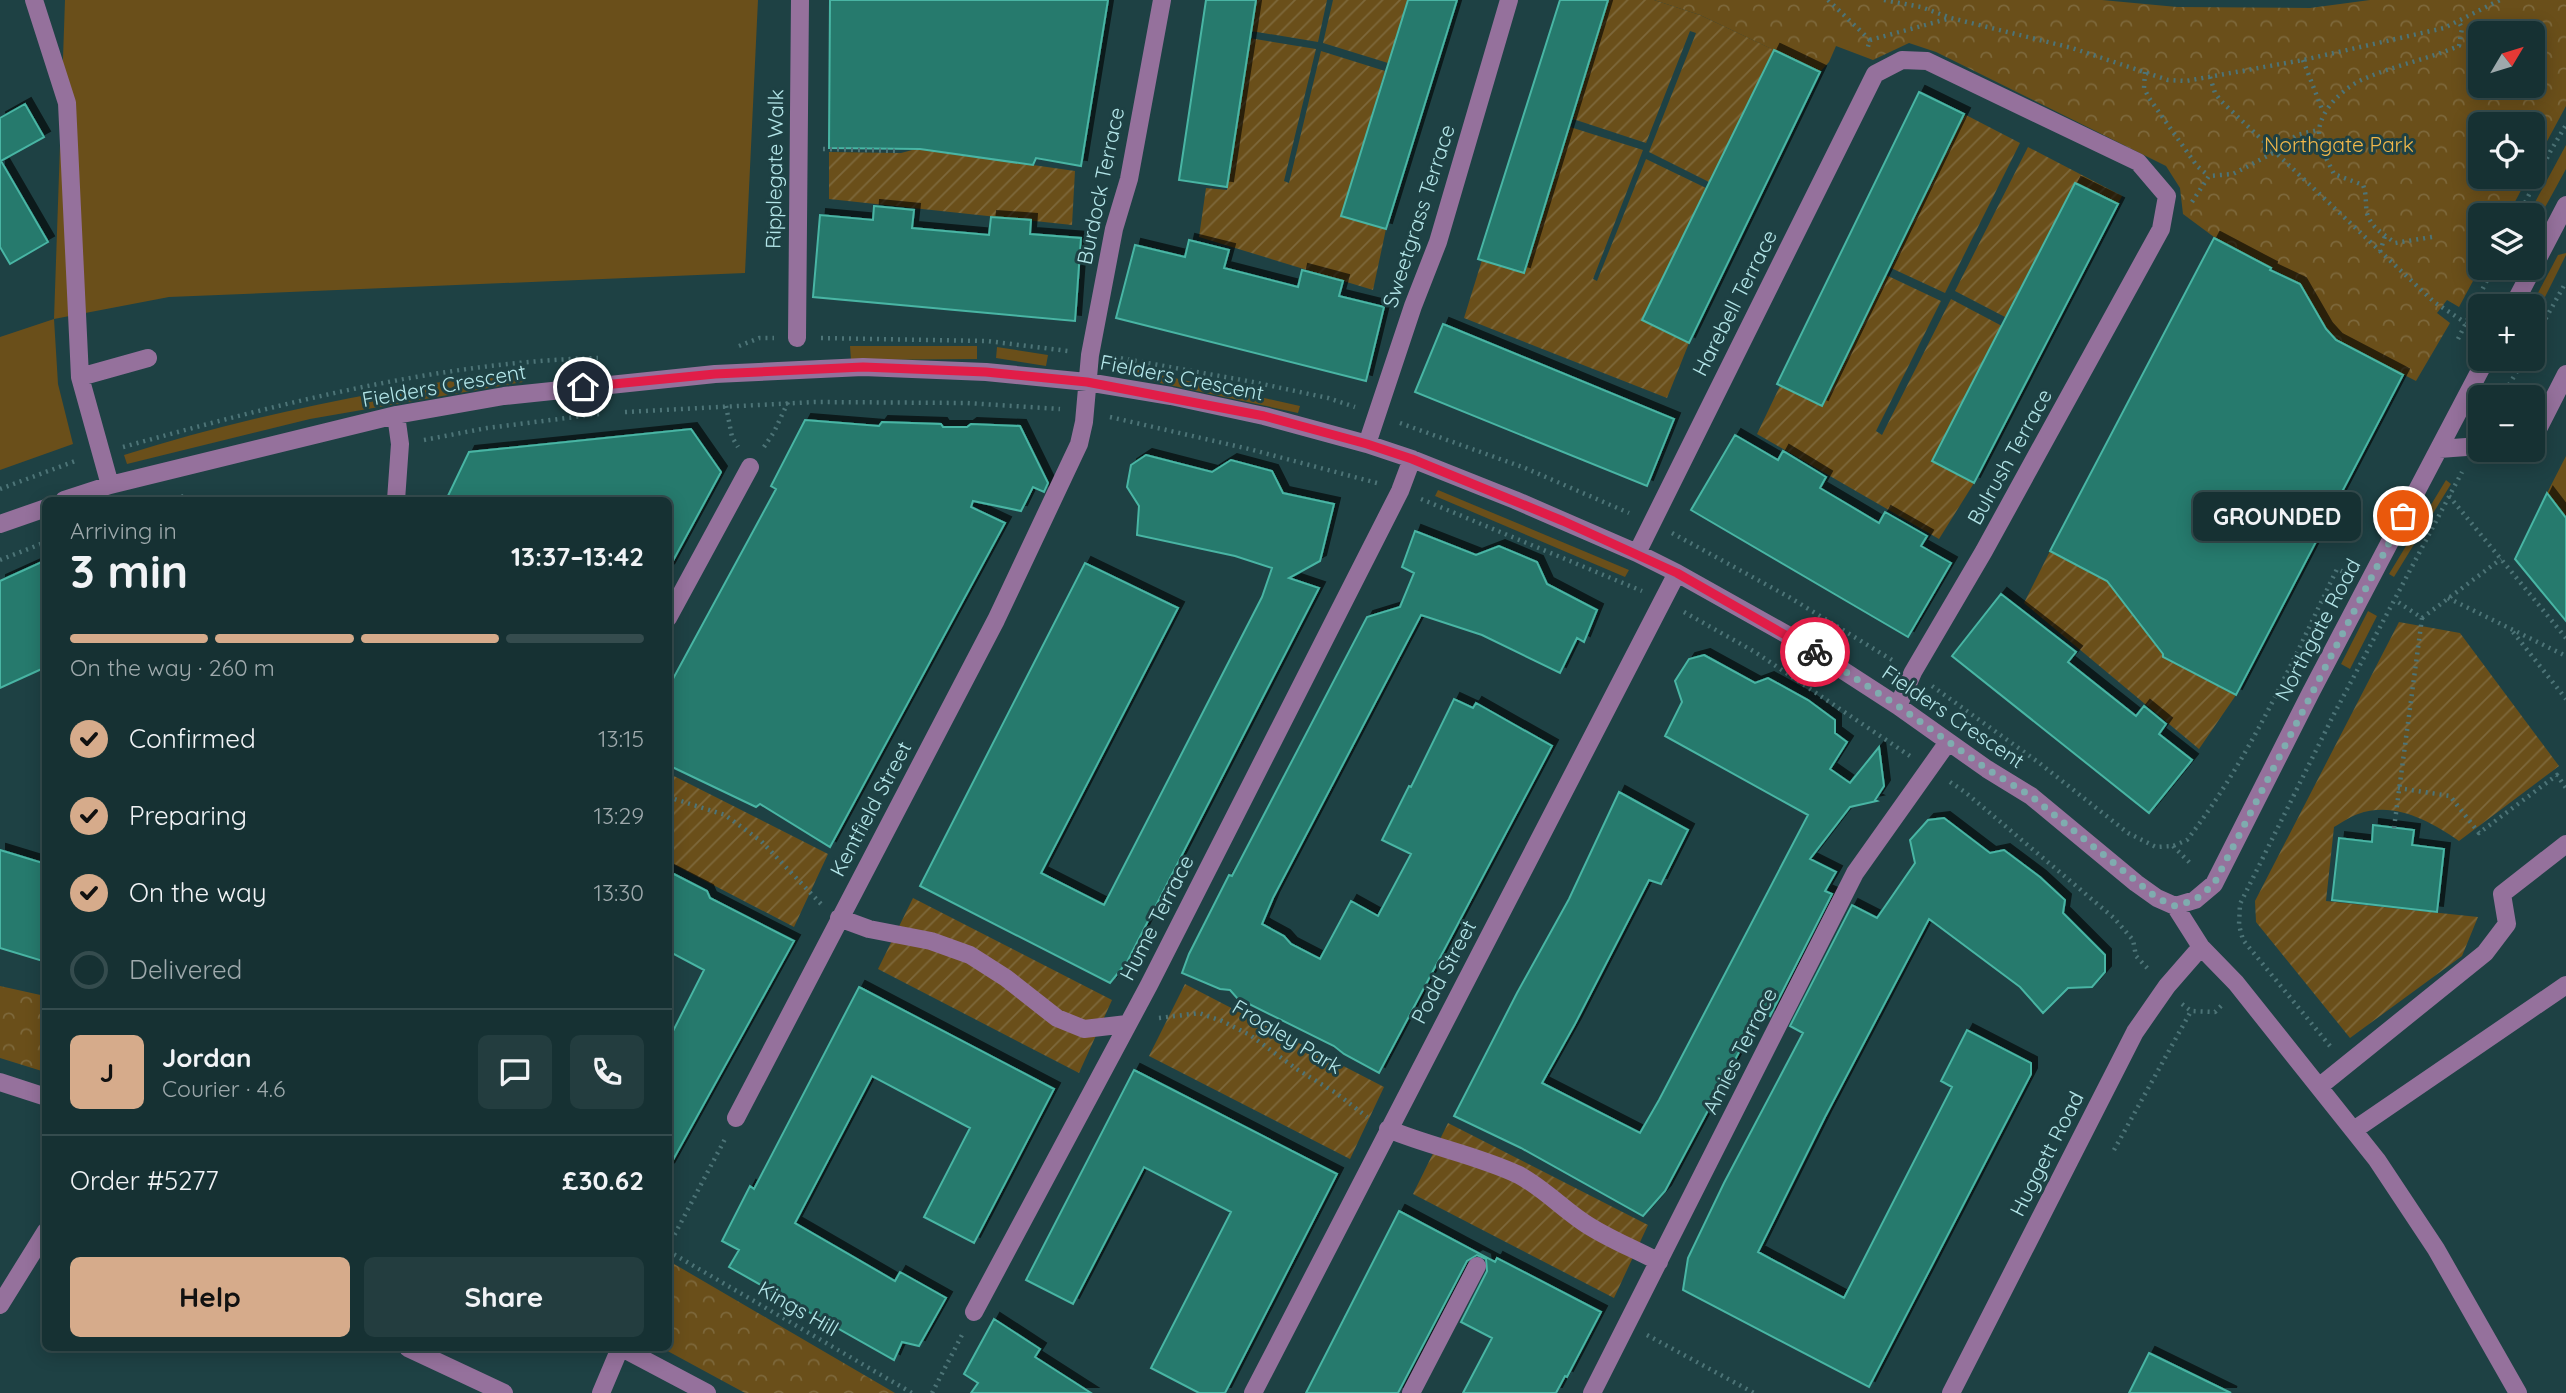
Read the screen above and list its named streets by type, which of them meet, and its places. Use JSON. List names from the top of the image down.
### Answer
{
  "streets": {
    "street": [
      "Ripplegate Walk",
      "Burdock Terrace",
      "Sweetgrass Terrace",
      "Harebell Terrace",
      "Fielders Crescent",
      "Bulrush Terrace",
      "Northgate Road",
      "Kentfield Street",
      "Hume Terrace",
      "Podd Street",
      "Amies Terrace",
      "Huggett Road"
    ],
    "path": ["Frogley Park", "Kings Hill"]
  },
  "crossings": [
    ["Burdock Terrace", "Fielders Crescent"],
    ["Burdock Terrace", "Kentfield Street"],
    ["Sweetgrass Terrace", "Fielders Crescent"],
    ["Harebell Terrace", "Fielders Crescent"],
    ["Fielders Crescent", "Bulrush Terrace"],
    ["Fielders Crescent", "Northgate Road"],
    ["Fielders Crescent", "Kentfield Street"],
    ["Fielders Crescent", "Hume Terrace"],
    ["Fielders Crescent", "Podd Street"],
    ["Fielders Crescent", "Amies Terrace"],
    ["Hume Terrace", "Frogley Park"],
    ["Podd Street", "Frogley Park"]
  ],
  "parks": ["Northgate Park"],
  "places": ["GROUNDED"],
  "north": "top right",
  "page": {
    "map_buttons": ["+", "−"],
    "bubble": "GROUNDED",
    "heading": ["3 min", "Arriving in", "13:37–13:42"],
    "panel": [
      "Jordan",
      "Courier · 4.6",
      "Order #5277",
      "£30.62"
    ],
    "bar": "On the way · 260 m",
    "list": [
      ["Confirmed", "13:15"],
      ["Preparing", "13:29"],
      ["On the way", "13:30"],
      "Delivered"
    ],
    "round": "J",
    "buttons": ["Help", "Share"]
  }
}
